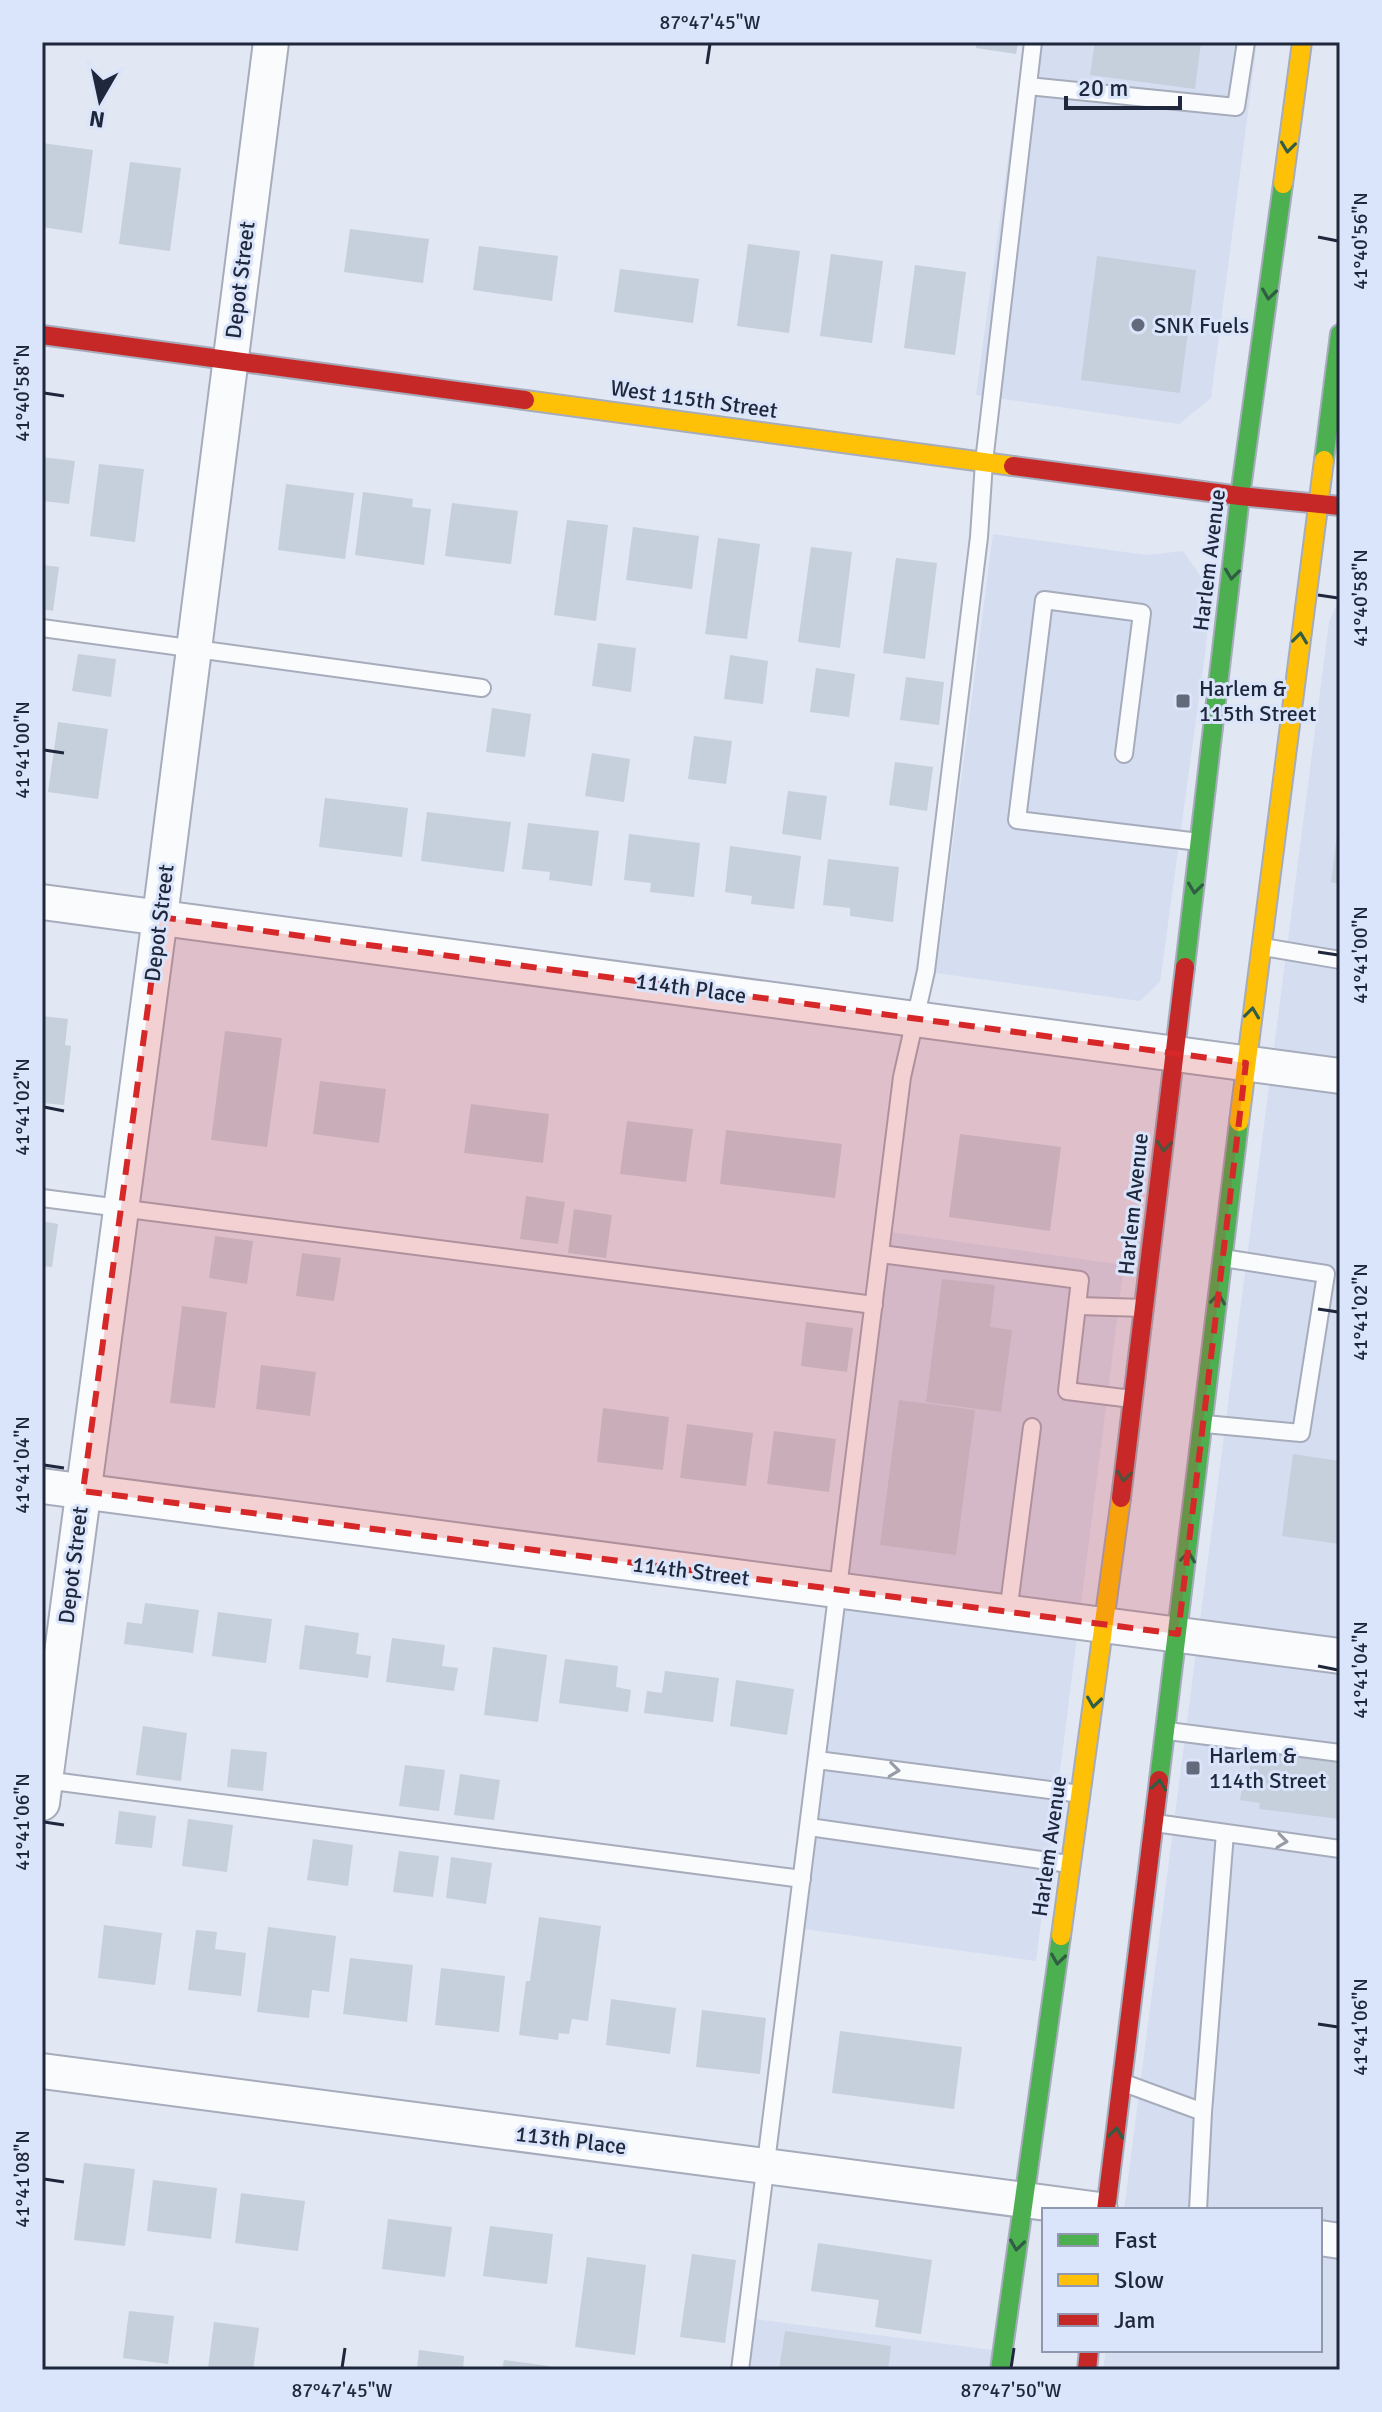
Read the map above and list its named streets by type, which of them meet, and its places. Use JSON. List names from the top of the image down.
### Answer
{
  "streets": {
    "main road": ["West 115th Street", "Harlem Avenue"],
    "street": [
      "Depot Street",
      "114th Place",
      "114th Street",
      "113th Place"
    ]
  },
  "crossings": [
    ["Depot Street", "West 115th Street"],
    ["Depot Street", "114th Place"],
    ["Depot Street", "114th Street"],
    ["West 115th Street", "Harlem Avenue"],
    ["Harlem Avenue", "114th Place"],
    ["Harlem Avenue", "114th Street"],
    ["Harlem Avenue", "113th Place"]
  ],
  "places": {
    "other": ["SNK Fuels"],
    "transit": ["Harlem & 115th Street", "Harlem & 114th Street"]
  },
  "legend": ["Fast", "Slow", "Jam"],
  "scale_bar": "20 m",
  "north": "bottom",
  "coordinates": [
    "87°47'45\"W",
    "41°40'56\"N",
    "41°40'58\"N",
    "41°41'00\"N",
    "41°41'02\"N",
    "41°41'04\"N",
    "41°41'06\"N",
    "41°41'08\"N",
    "87°47'50\"W"
  ]
}
